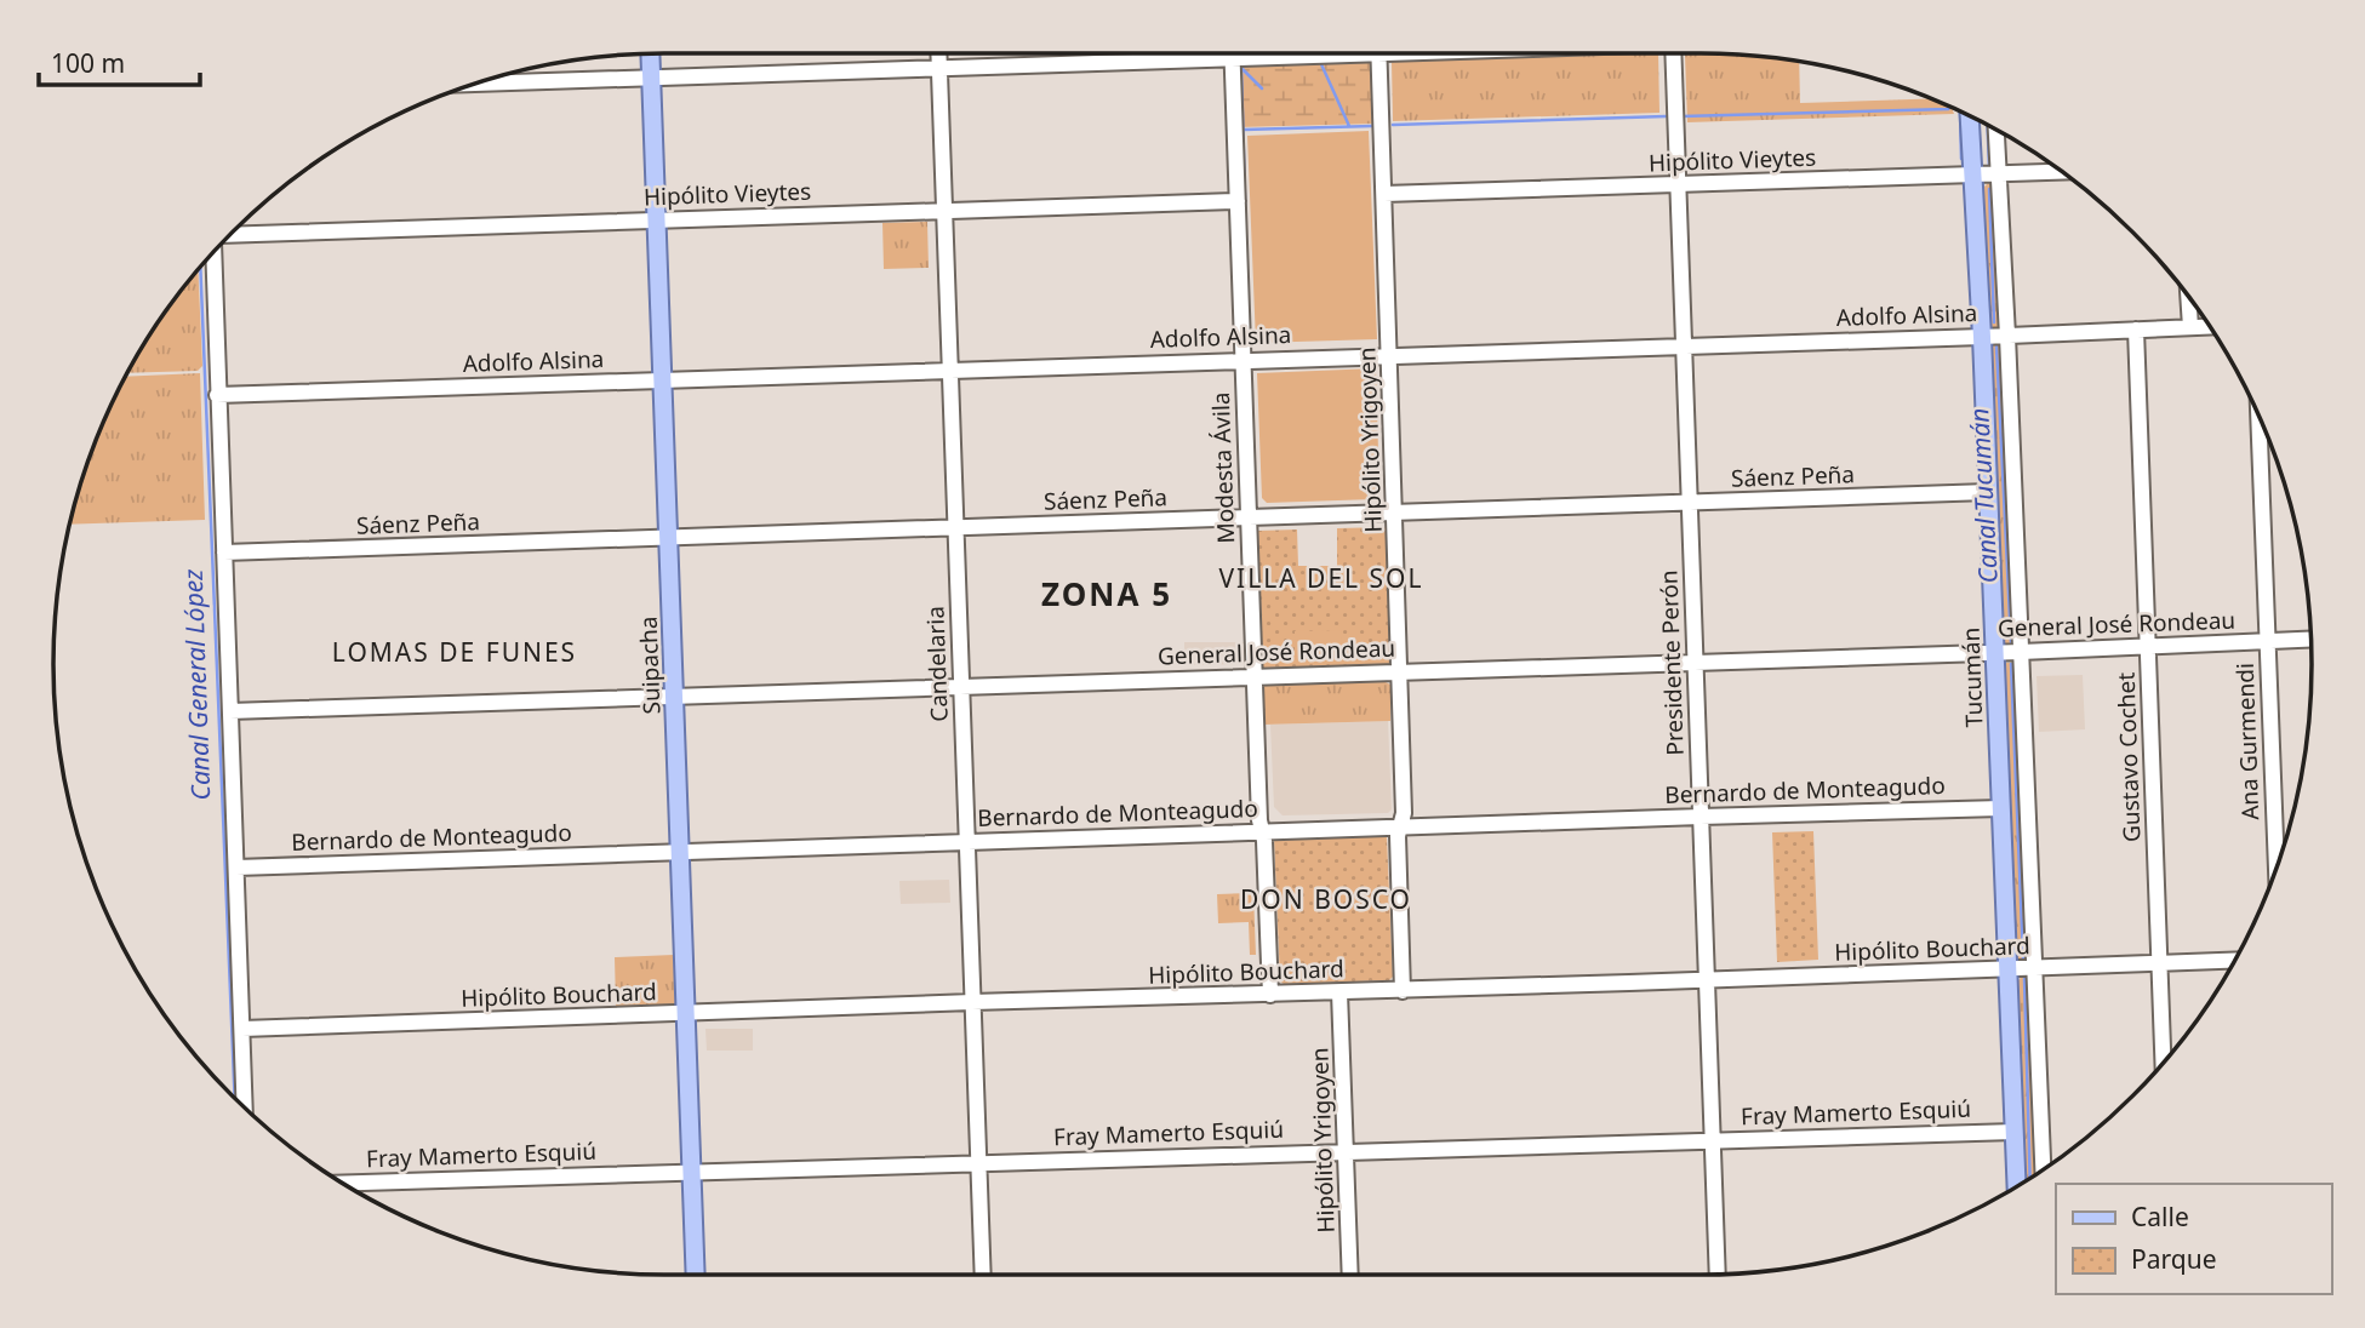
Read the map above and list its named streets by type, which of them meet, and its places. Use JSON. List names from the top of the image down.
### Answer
{
  "streets": {
    "main road": ["Suipacha", "Tucumán"],
    "street": [
      "Hipólito Vieytes",
      "Adolfo Alsina",
      "Hipólito Yrigoyen",
      "Modesta Ávila",
      "Sáenz Peña",
      "General José Rondeau",
      "Presidente Perón",
      "Candelaria",
      "Ana Gurmendi",
      "Gustavo Cochet",
      "Bernardo de Monteagudo",
      "Hipólito Bouchard",
      "Fray Mamerto Esquiú"
    ]
  },
  "crossings": [
    ["Hipólito Vieytes", "Hipólito Yrigoyen"],
    ["Hipólito Vieytes", "Modesta Ávila"],
    ["Hipólito Vieytes", "Presidente Perón"],
    ["Hipólito Vieytes", "Candelaria"],
    ["Hipólito Vieytes", "Suipacha"],
    ["Hipólito Vieytes", "Tucumán"],
    ["Adolfo Alsina", "Hipólito Yrigoyen"],
    ["Adolfo Alsina", "Modesta Ávila"],
    ["Adolfo Alsina", "Presidente Perón"],
    ["Adolfo Alsina", "Candelaria"],
    ["Adolfo Alsina", "Suipacha"],
    ["Adolfo Alsina", "Tucumán"],
    ["Adolfo Alsina", "Gustavo Cochet"],
    ["Hipólito Yrigoyen", "Sáenz Peña"],
    ["Hipólito Yrigoyen", "General José Rondeau"],
    ["Hipólito Yrigoyen", "Bernardo de Monteagudo"],
    ["Hipólito Yrigoyen", "Hipólito Bouchard"],
    ["Hipólito Yrigoyen", "Fray Mamerto Esquiú"],
    ["Modesta Ávila", "Sáenz Peña"],
    ["Modesta Ávila", "General José Rondeau"],
    ["Modesta Ávila", "Bernardo de Monteagudo"],
    ["Modesta Ávila", "Hipólito Bouchard"],
    ["Sáenz Peña", "Presidente Perón"],
    ["Sáenz Peña", "Candelaria"],
    ["Sáenz Peña", "Suipacha"],
    ["Sáenz Peña", "Tucumán"],
    ["General José Rondeau", "Presidente Perón"],
    ["General José Rondeau", "Candelaria"],
    ["General José Rondeau", "Suipacha"],
    ["General José Rondeau", "Tucumán"],
    ["General José Rondeau", "Ana Gurmendi"],
    ["General José Rondeau", "Gustavo Cochet"],
    ["Presidente Perón", "Bernardo de Monteagudo"],
    ["Presidente Perón", "Hipólito Bouchard"],
    ["Presidente Perón", "Fray Mamerto Esquiú"],
    ["Candelaria", "Bernardo de Monteagudo"],
    ["Candelaria", "Hipólito Bouchard"],
    ["Candelaria", "Fray Mamerto Esquiú"],
    ["Suipacha", "Bernardo de Monteagudo"],
    ["Suipacha", "Hipólito Bouchard"],
    ["Suipacha", "Fray Mamerto Esquiú"],
    ["Tucumán", "Bernardo de Monteagudo"],
    ["Tucumán", "Hipólito Bouchard"],
    ["Tucumán", "Fray Mamerto Esquiú"],
    ["Gustavo Cochet", "Hipólito Bouchard"]
  ],
  "districts": [
    "VILLA DEL SOL",
    "ZONA 5",
    "LOMAS DE FUNES",
    "DON BOSCO"
  ],
  "water": ["Canal Tucumán", "Canal General López"],
  "legend": ["Calle", "Parque"],
  "scale_bar": "100 m"
}
